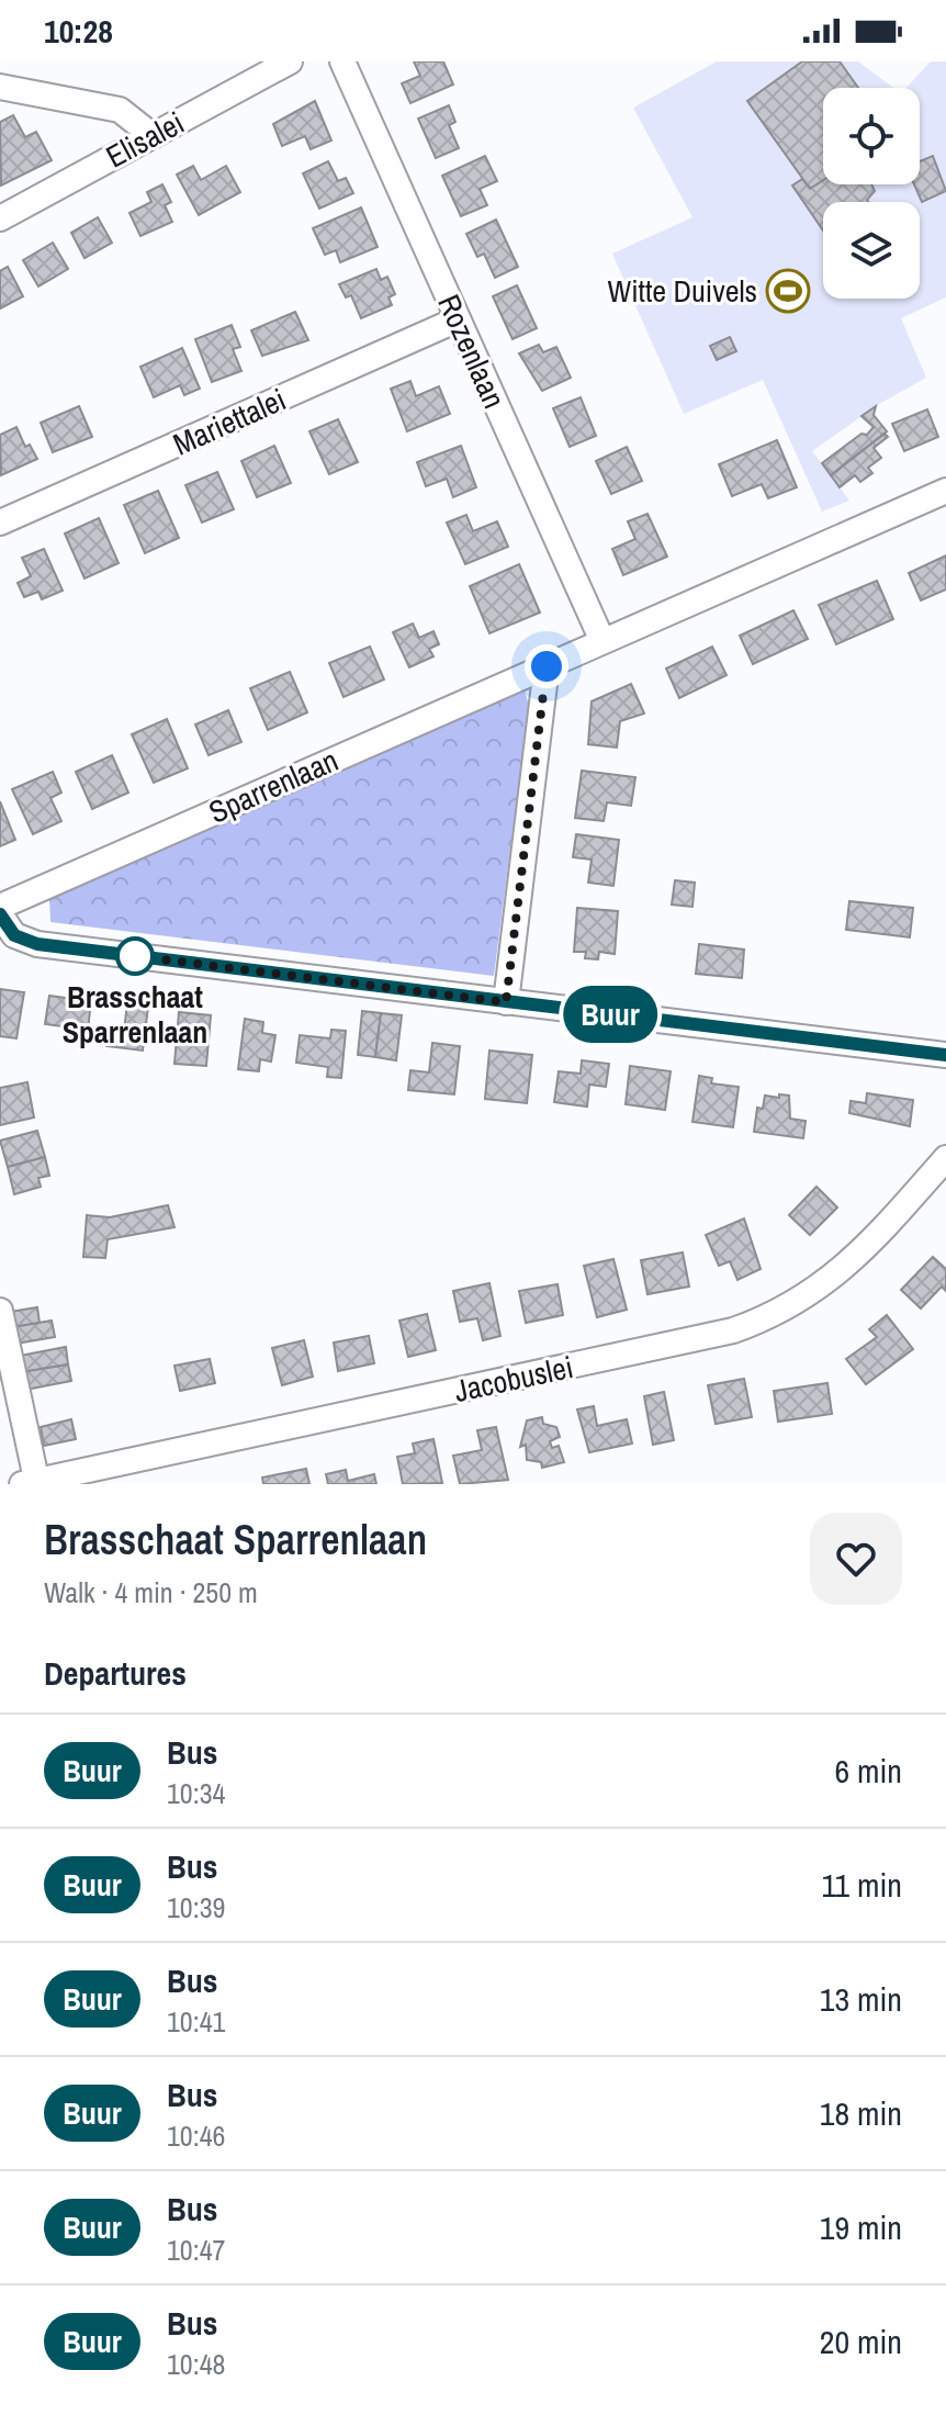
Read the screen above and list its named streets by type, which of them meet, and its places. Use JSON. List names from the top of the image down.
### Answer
{
  "streets": {
    "street": [
      "Elisalei",
      "Rozenlaan",
      "Mariettalei",
      "Sparrenlaan",
      "Jacobuslei"
    ]
  },
  "crossings": [
    ["Rozenlaan", "Mariettalei"],
    ["Rozenlaan", "Sparrenlaan"]
  ],
  "places": {
    "sports": ["Witte Duivels"],
    "other": ["Brasschaat Sparrenlaan"]
  },
  "lines": ["bus line Buur"],
  "page": {
    "status": "10:28",
    "on_map": "Buur",
    "heading": [
      ["Brasschaat Sparrenlaan", "Walk · 4 min · 250 m"],
      "Departures"
    ],
    "list": [
      {
        "mark": "Buur",
        "name": "Bus",
        "note": "10:34",
        "value": "6 min"
      },
      {
        "mark": "Buur",
        "name": "Bus",
        "note": "10:39",
        "value": "11 min"
      },
      {
        "mark": "Buur",
        "name": "Bus",
        "note": "10:41",
        "value": "13 min"
      },
      {
        "mark": "Buur",
        "name": "Bus",
        "note": "10:46",
        "value": "18 min"
      },
      {
        "mark": "Buur",
        "name": "Bus",
        "note": "10:47",
        "value": "19 min"
      },
      {
        "mark": "Buur",
        "name": "Bus",
        "note": "10:48",
        "value": "20 min"
      }
    ]
  }
}
